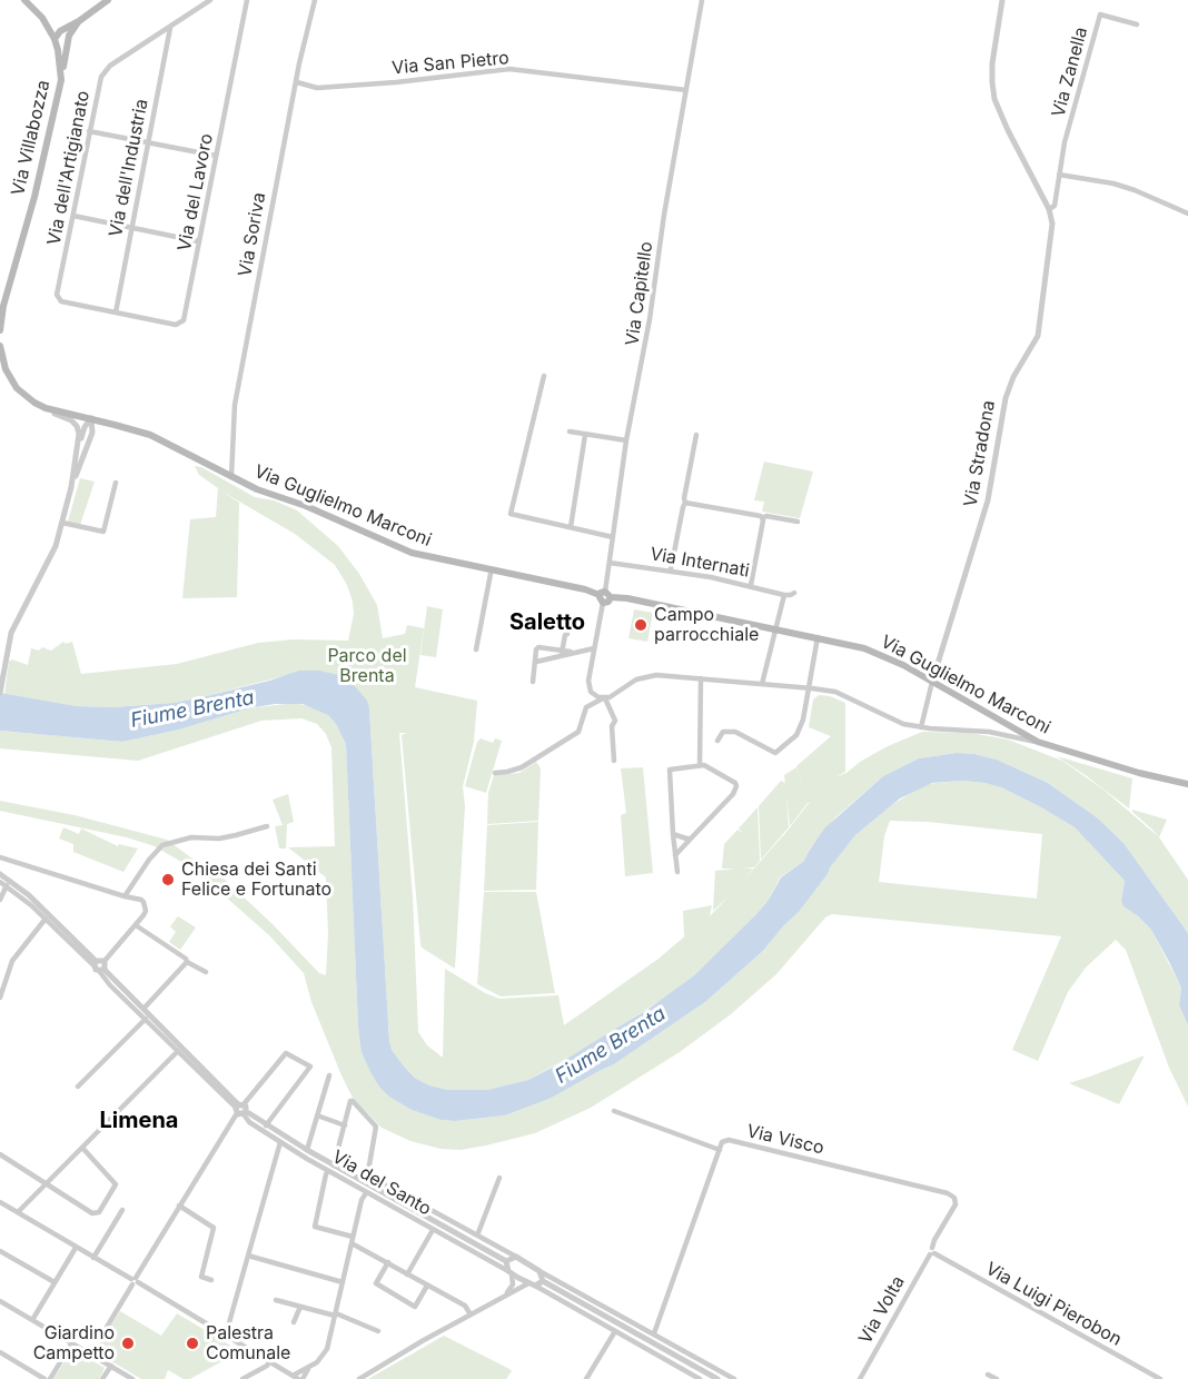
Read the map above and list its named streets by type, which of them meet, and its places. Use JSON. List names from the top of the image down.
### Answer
{
  "streets": {
    "main road": ["Via Villabozza", "Via Guglielmo Marconi"],
    "street": [
      "Via San Pietro",
      "Via Zanella",
      "Via dell'Artigianato",
      "Via dell'Industria",
      "Via del Lavoro",
      "Via Soriva",
      "Via Capitello",
      "Via Stradona",
      "Via Internati",
      "Via Visco",
      "Via del Santo",
      "Via Luigi Pierobon",
      "Via Volta"
    ]
  },
  "crossings": [
    ["Via San Pietro", "Via Soriva"],
    ["Via San Pietro", "Via Capitello"],
    ["Via Zanella", "Via Stradona"],
    ["Via dell'Artigianato", "Via dell'Industria"],
    ["Via dell'Artigianato", "Via del Lavoro"],
    ["Via dell'Industria", "Via del Lavoro"],
    ["Via Soriva", "Via Guglielmo Marconi"],
    ["Via Capitello", "Via Guglielmo Marconi"],
    ["Via Capitello", "Via Internati"],
    ["Via Stradona", "Via Guglielmo Marconi"],
    ["Via Visco", "Via del Santo"],
    ["Via Visco", "Via Volta"],
    ["Via Luigi Pierobon", "Via Volta"]
  ],
  "districts": ["Saletto", "Limena"],
  "water": ["Fiume Brenta"],
  "parks": ["Parco del Brenta"],
  "places": [
    "Campo parrocchiale",
    "Chiesa dei Santi Felice e Fortunato",
    "Giardino Campetto",
    "Palestra Comunale"
  ]
}
